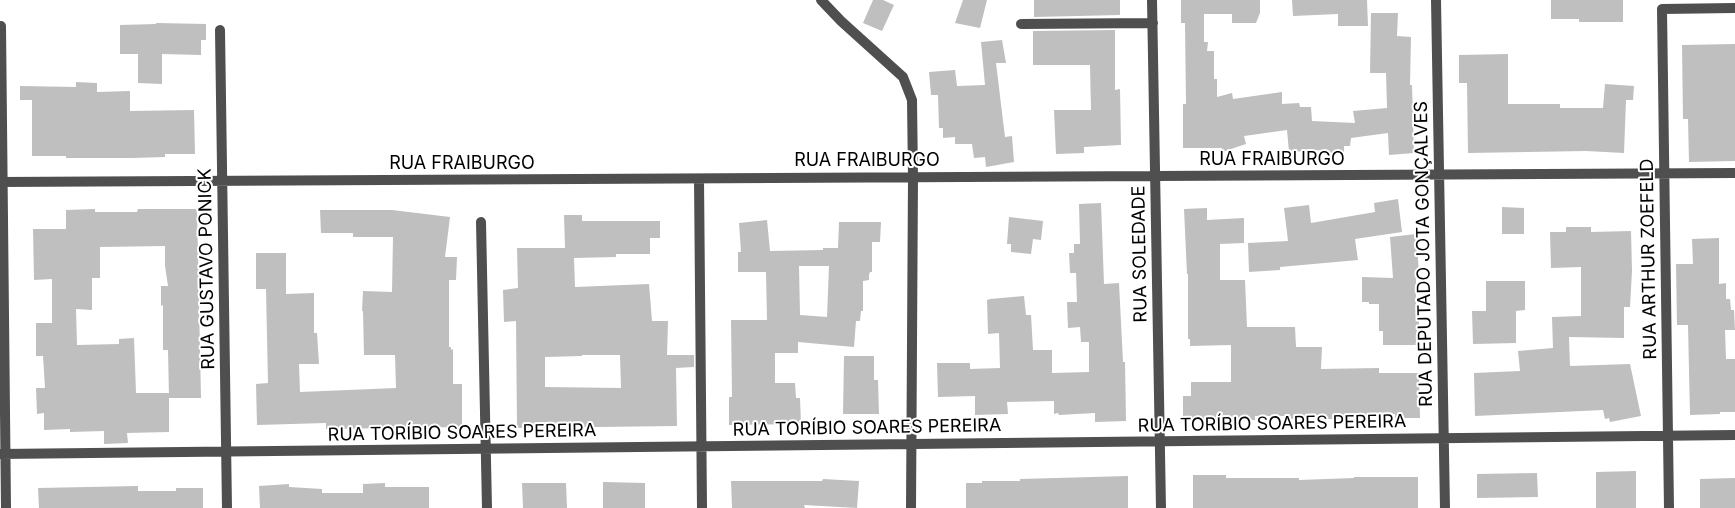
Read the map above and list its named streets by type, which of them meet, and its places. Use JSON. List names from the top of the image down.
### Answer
{
  "streets": {
    "street": [
      "RUA FRAIBURGO",
      "RUA SOLEDADE",
      "RUA DEPUTADO JOTA GONÇALVES",
      "RUA ARTHUR ZOEFELD",
      "RUA GUSTAVO PONICK",
      "RUA TORÍBIO SOARES PEREIRA"
    ]
  },
  "crossings": [
    ["RUA FRAIBURGO", "RUA SOLEDADE"],
    ["RUA FRAIBURGO", "RUA DEPUTADO JOTA GONÇALVES"],
    ["RUA FRAIBURGO", "RUA ARTHUR ZOEFELD"],
    ["RUA FRAIBURGO", "RUA GUSTAVO PONICK"],
    ["RUA SOLEDADE", "RUA TORÍBIO SOARES PEREIRA"],
    ["RUA DEPUTADO JOTA GONÇALVES", "RUA TORÍBIO SOARES PEREIRA"],
    ["RUA ARTHUR ZOEFELD", "RUA TORÍBIO SOARES PEREIRA"],
    ["RUA GUSTAVO PONICK", "RUA TORÍBIO SOARES PEREIRA"]
  ]
}
